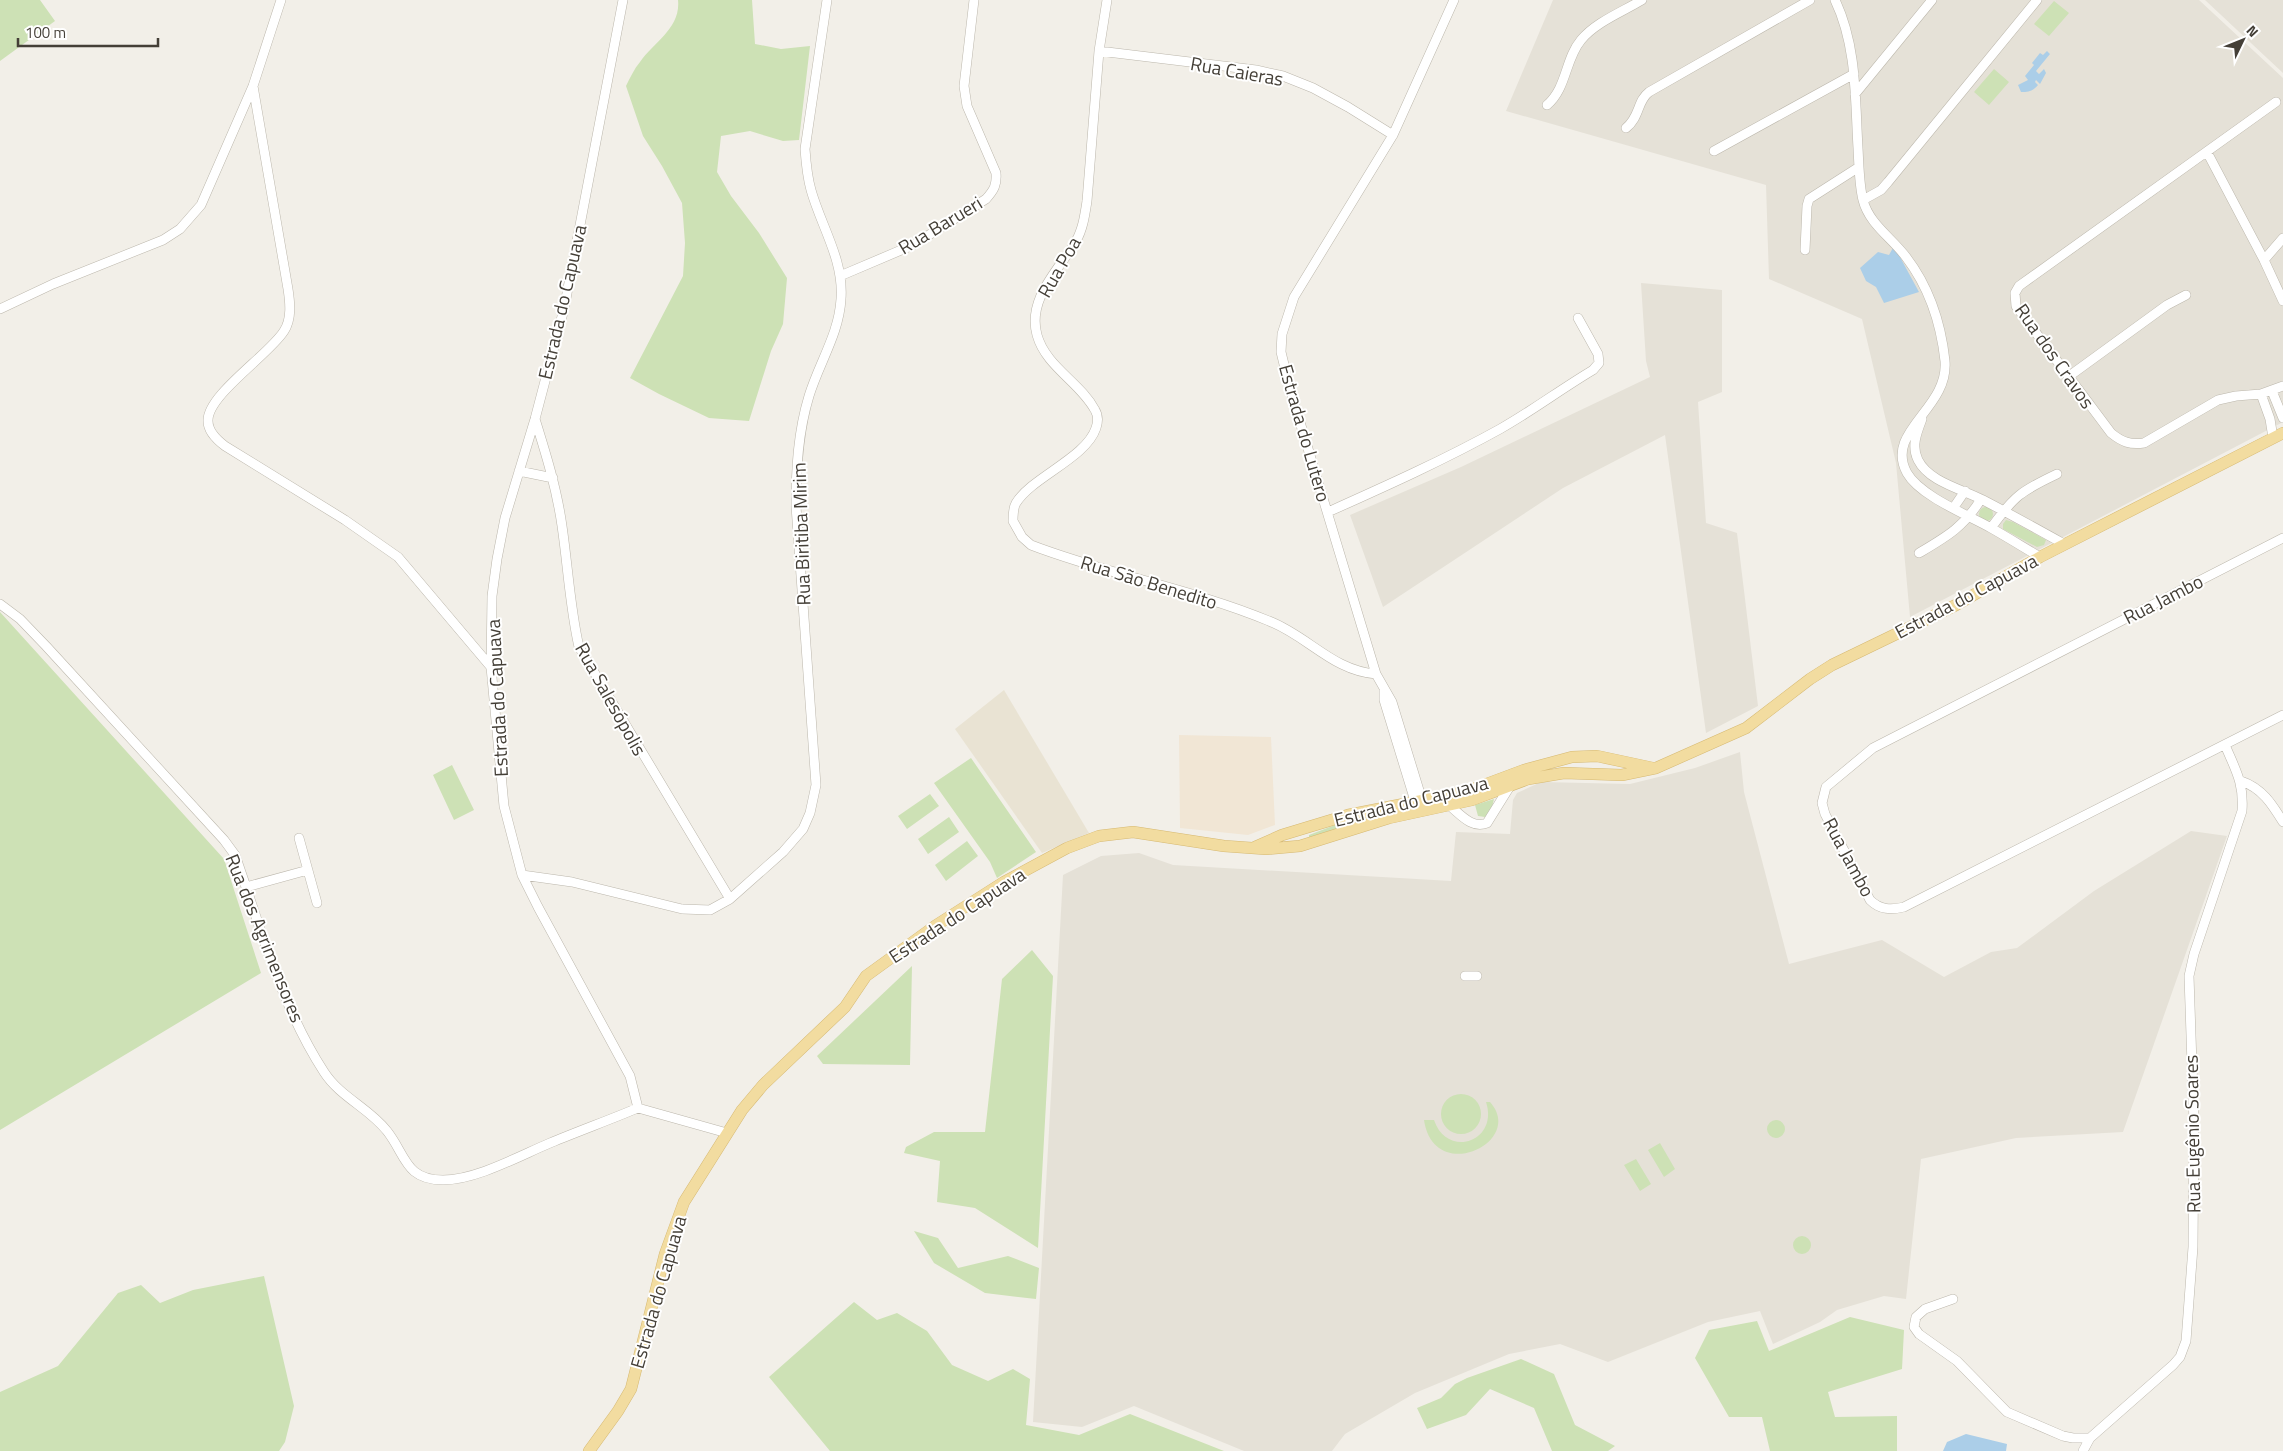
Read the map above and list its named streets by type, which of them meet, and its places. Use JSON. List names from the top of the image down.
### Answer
{
  "streets": {
    "main road": ["Estrada do Capuava"],
    "street": [
      "Rua Caieras",
      "Rua Barueri",
      "Rua Poa",
      "Rua dos Cravos",
      "Estrada do Lutero",
      "Rua Biritiba Mirim",
      "Rua São Benedito",
      "Rua Jambo",
      "Rua Salesópolis",
      "Rua dos Agrimensores",
      "Rua Eugênio Soares"
    ]
  },
  "crossings": [
    ["Rua Caieras", "Rua Poa"],
    ["Rua Caieras", "Estrada do Lutero"],
    ["Rua Barueri", "Rua Biritiba Mirim"],
    ["Rua Poa", "Rua São Benedito"],
    ["Estrada do Capuava", "Estrada do Lutero"],
    ["Estrada do Capuava", "Rua Biritiba Mirim"],
    ["Estrada do Capuava", "Rua Salesópolis"],
    ["Estrada do Capuava", "Rua dos Agrimensores"],
    ["Estrada do Lutero", "Rua São Benedito"],
    ["Rua Biritiba Mirim", "Rua Salesópolis"]
  ],
  "scale_bar": "100 m",
  "north": "top right"
}
